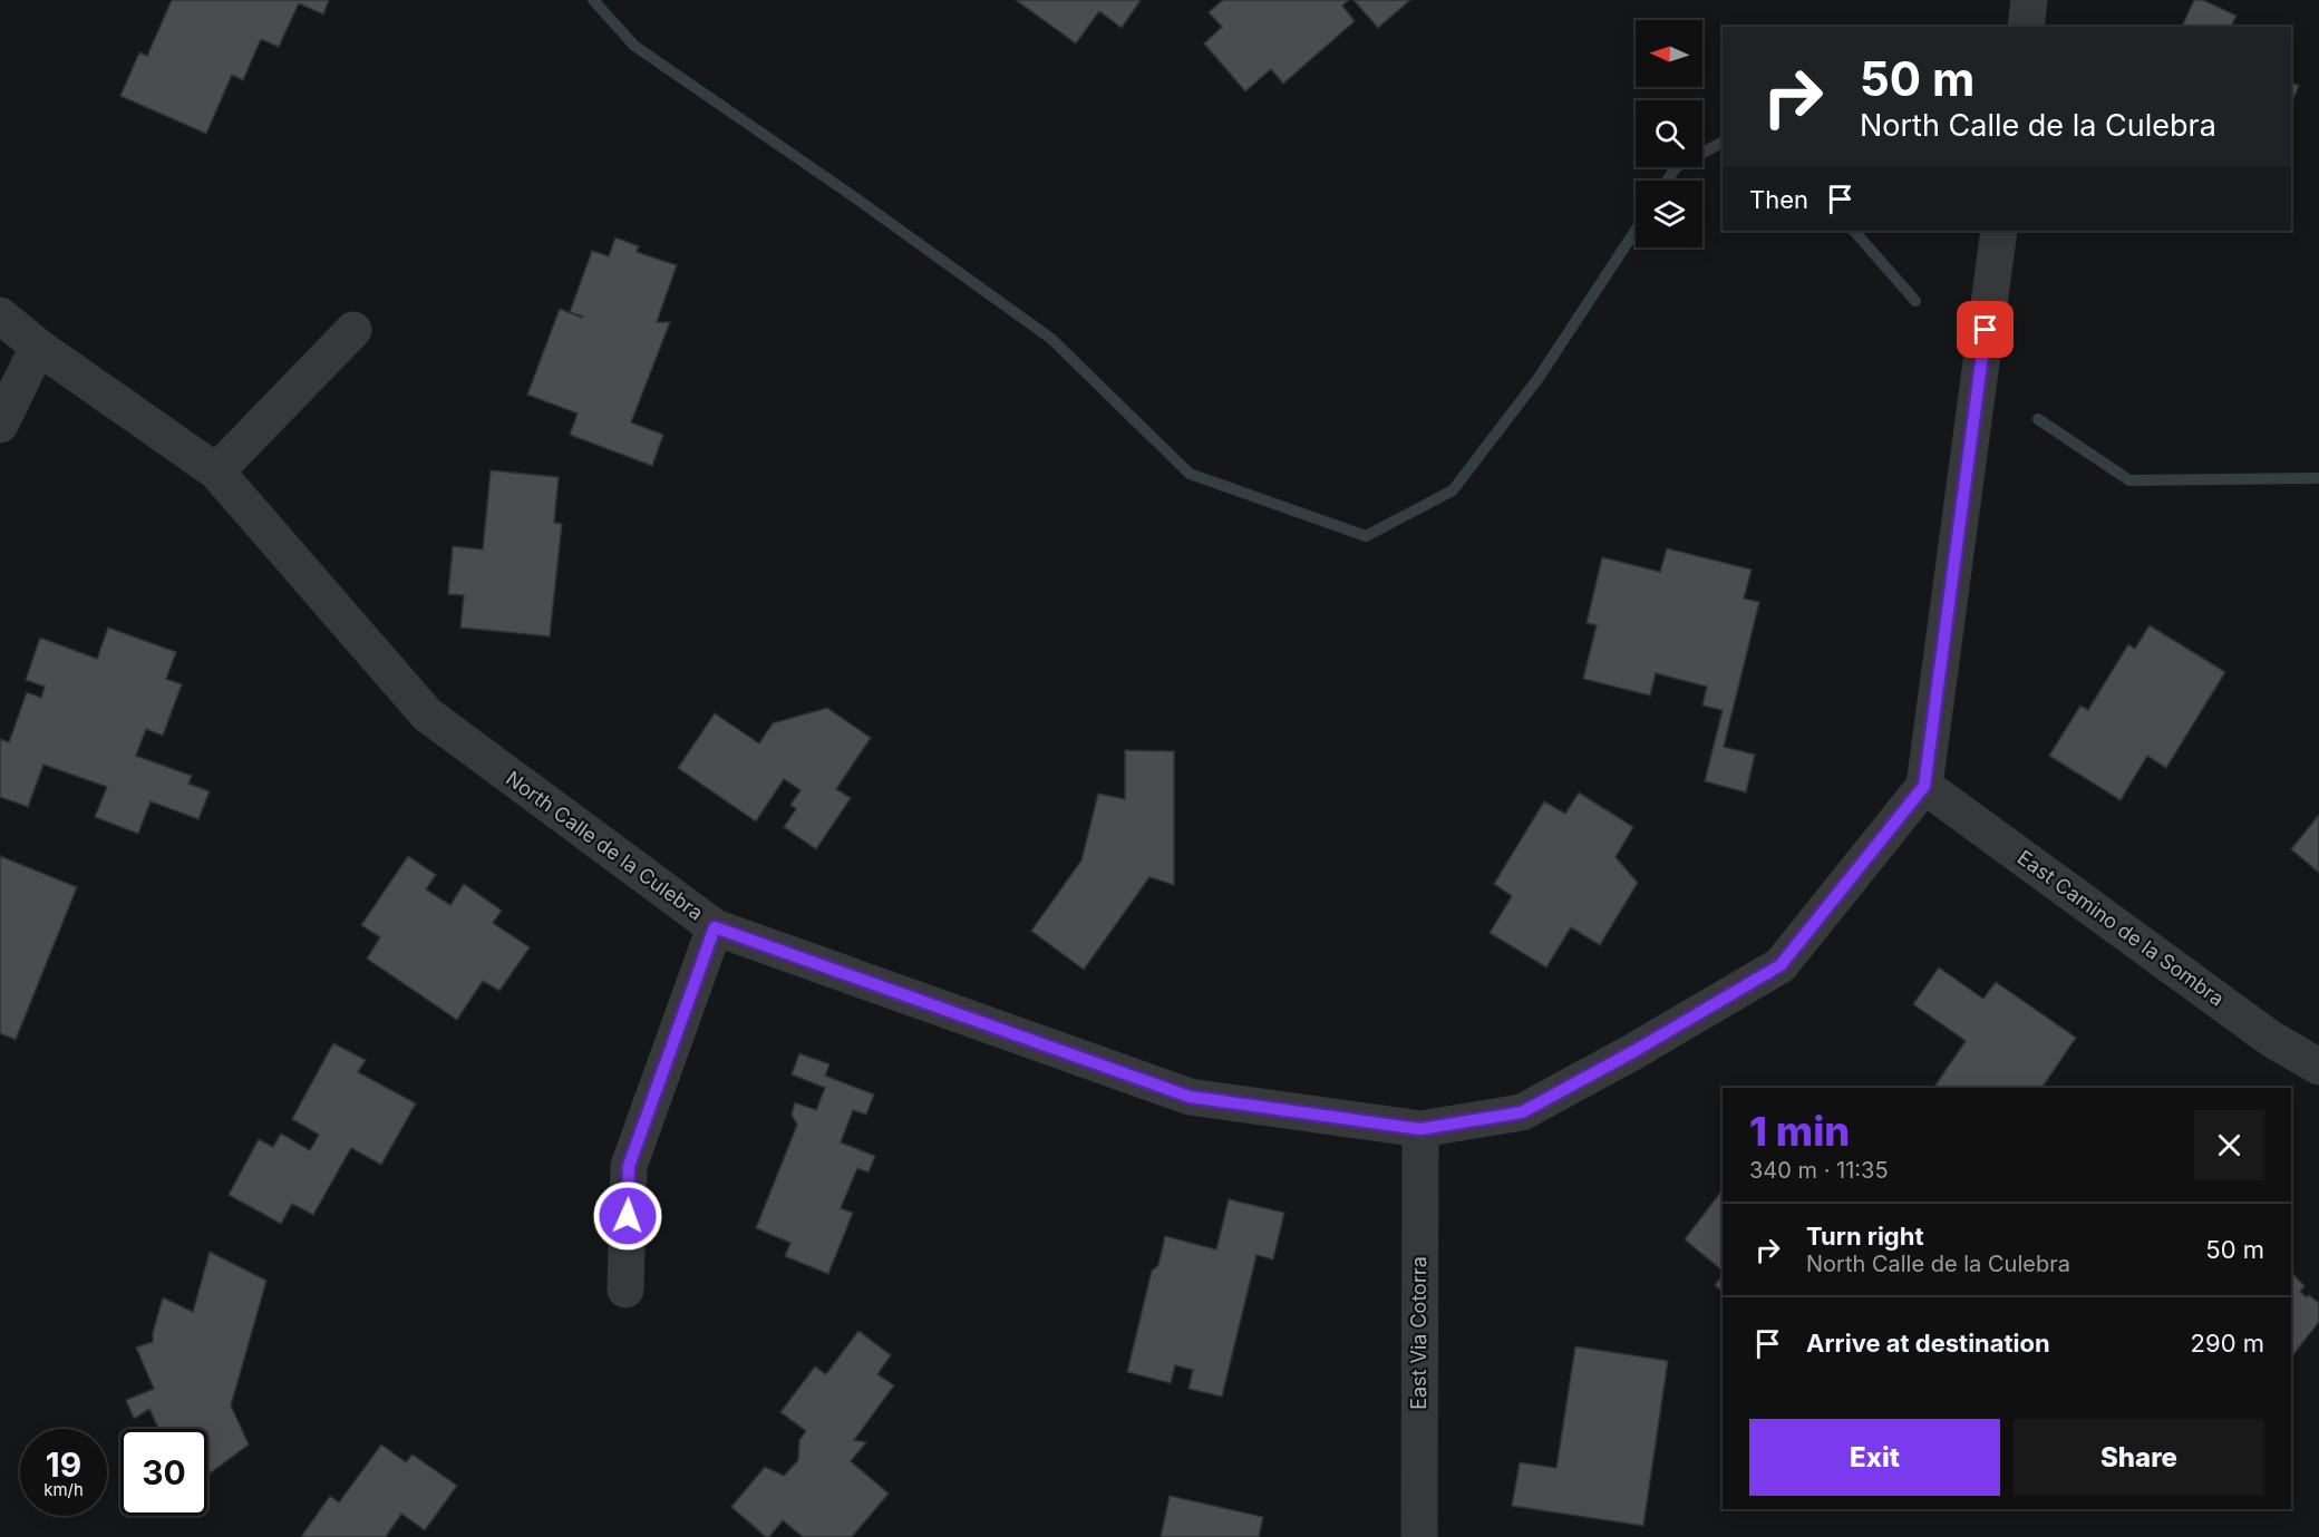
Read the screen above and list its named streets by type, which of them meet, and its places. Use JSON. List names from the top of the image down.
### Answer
{
  "streets": {
    "street": ["North Calle de la Culebra", "East Camino de la Sombra", "East Via Cotorra"]
  },
  "crossings": [
    ["North Calle de la Culebra", "East Camino de la Sombra"],
    ["North Calle de la Culebra", "East Via Cotorra"]
  ],
  "north": "left",
  "page": {
    "turn": ["50 m", "North Calle de la Culebra"],
    "then": "Then",
    "heading": ["1 min", "340 m · 11:35"],
    "list": [
      {
        "name": "Turn right",
        "note": "North Calle de la Culebra",
        "value": "50 m"
      },
      {
        "name": "Arrive at destination",
        "value": "290 m"
      }
    ],
    "buttons": ["Exit", "Share"],
    "speed": "19 km/h",
    "limit": "30"
  }
}
